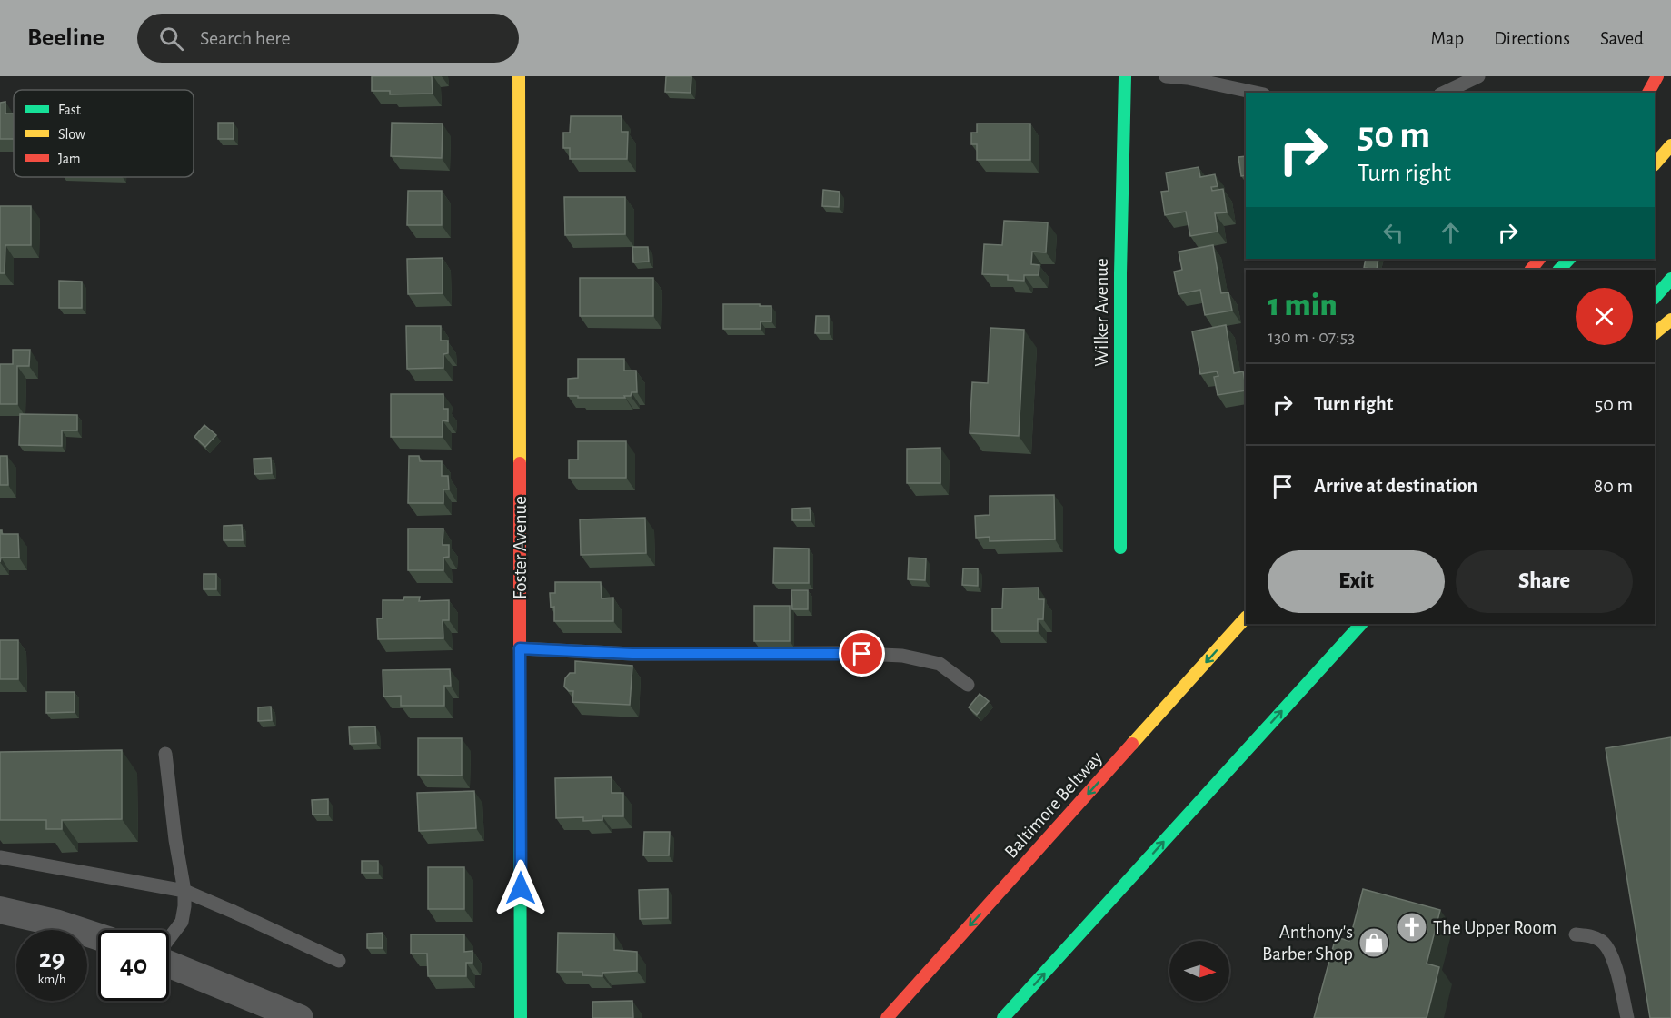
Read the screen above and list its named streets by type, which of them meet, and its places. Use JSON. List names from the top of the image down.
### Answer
{
  "streets": {
    "main road": ["Wilker Avenue", "Foster Avenue", "Baltimore Beltway"]
  },
  "places": {
    "church": ["The Upper Room"],
    "shop": ["Anthony's Barber Shop"]
  },
  "legend": ["Fast", "Slow", "Jam"],
  "north": "right",
  "page": {
    "header": "Beeline",
    "search": "Search here",
    "nav": ["Map", "Directions", "Saved"],
    "turn": ["50 m", "Turn right"],
    "heading": ["1 min", "130 m · 07:53"],
    "list": [
      {
        "name": "Turn right",
        "value": "50 m"
      },
      {
        "name": "Arrive at destination",
        "value": "80 m"
      }
    ],
    "buttons": ["Exit", "Share"],
    "speed": "29 km/h",
    "limit": "40"
  }
}
